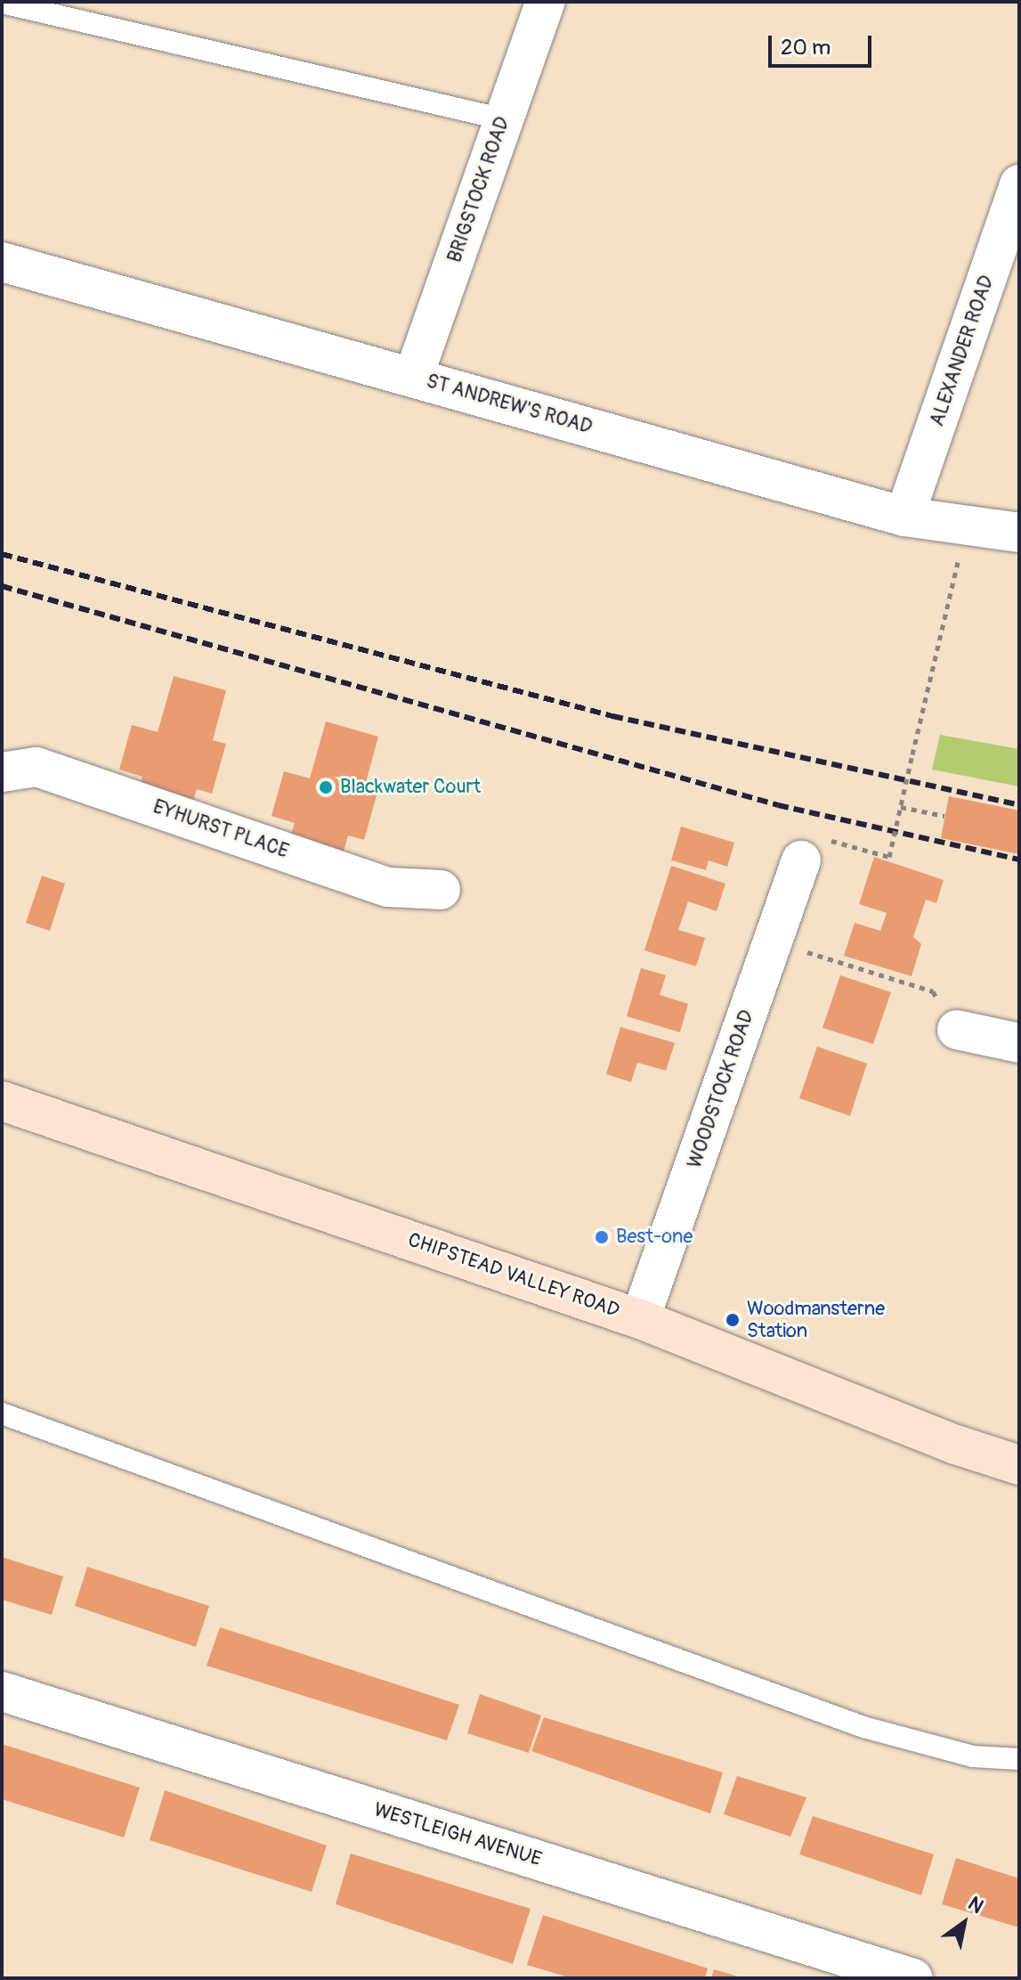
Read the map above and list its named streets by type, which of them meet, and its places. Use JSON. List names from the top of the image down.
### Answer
{
  "streets": {
    "main road": ["CHIPSTEAD VALLEY ROAD"],
    "street": [
      "BRIGSTOCK ROAD",
      "ALEXANDER ROAD",
      "ST ANDREW'S ROAD",
      "EYHURST PLACE",
      "WOODSTOCK ROAD",
      "WESTLEIGH AVENUE"
    ]
  },
  "crossings": [
    ["BRIGSTOCK ROAD", "ST ANDREW'S ROAD"],
    ["ALEXANDER ROAD", "ST ANDREW'S ROAD"],
    ["WOODSTOCK ROAD", "CHIPSTEAD VALLEY ROAD"]
  ],
  "places": ["Blackwater Court", "Best-one", "Woodmansterne Station"],
  "scale_bar": "20 m",
  "north": "top right"
}
